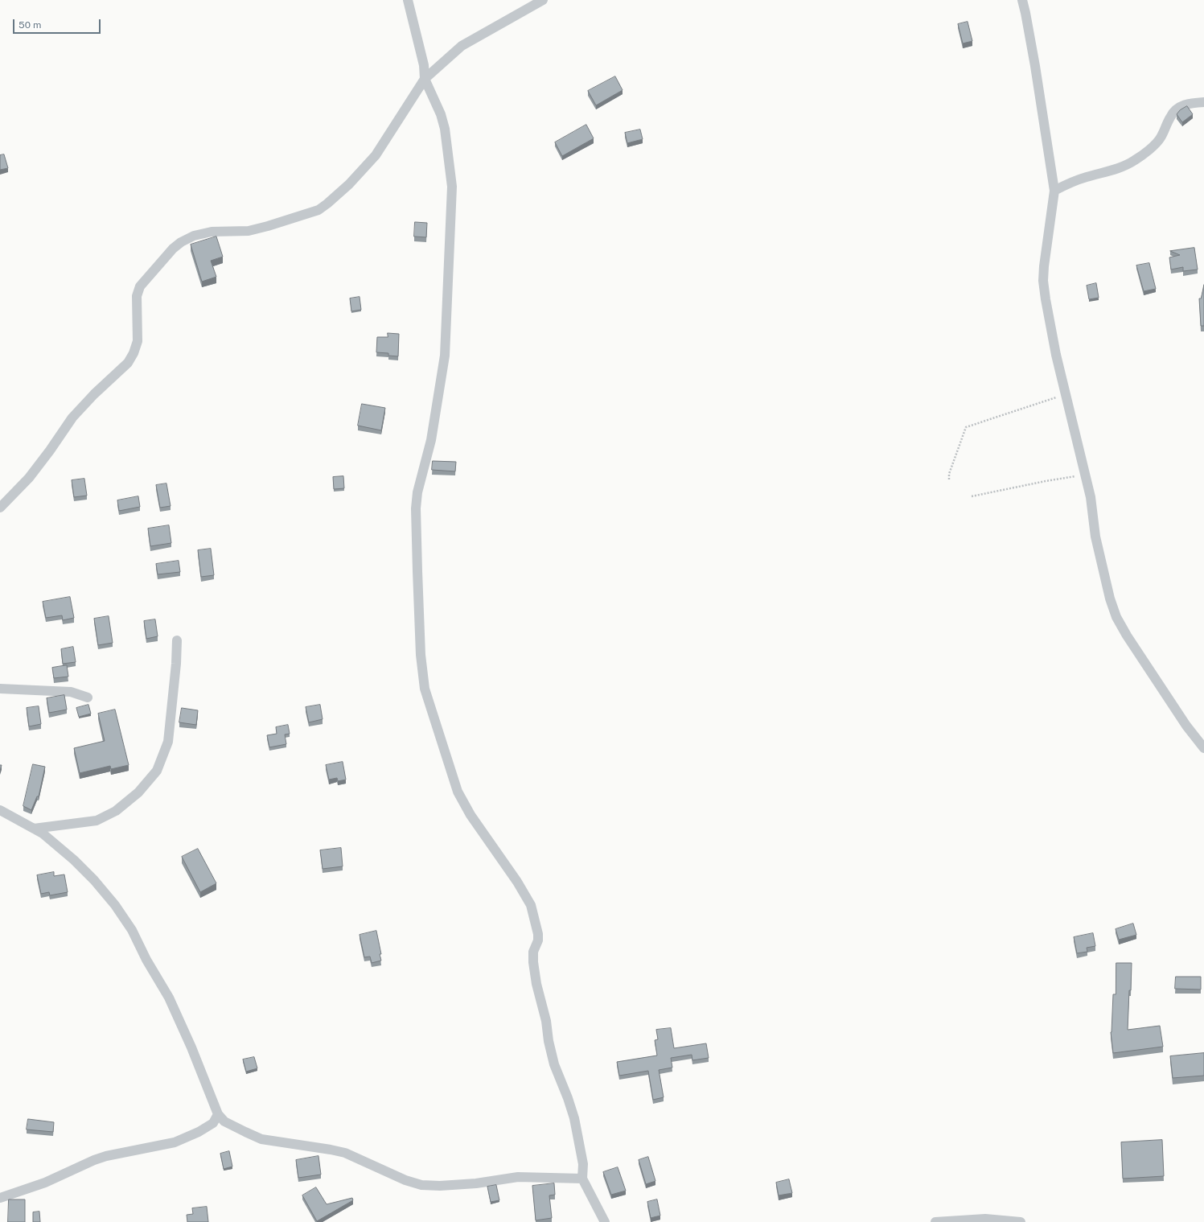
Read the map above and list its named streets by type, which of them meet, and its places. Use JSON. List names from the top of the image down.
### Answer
{
  "scale_bar": "50 m"
}
